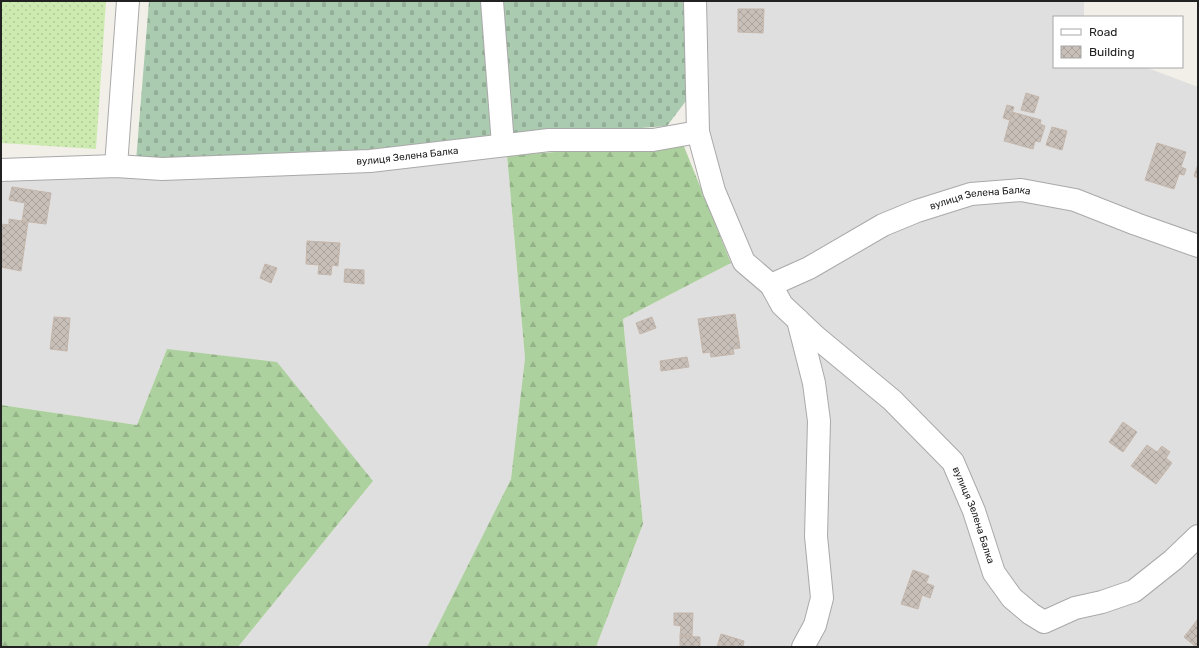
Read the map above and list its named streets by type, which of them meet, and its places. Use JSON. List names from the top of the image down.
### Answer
{
  "streets": {
    "lane": ["вулиця Зелена Балка"]
  },
  "legend": ["Road", "Building"]
}
